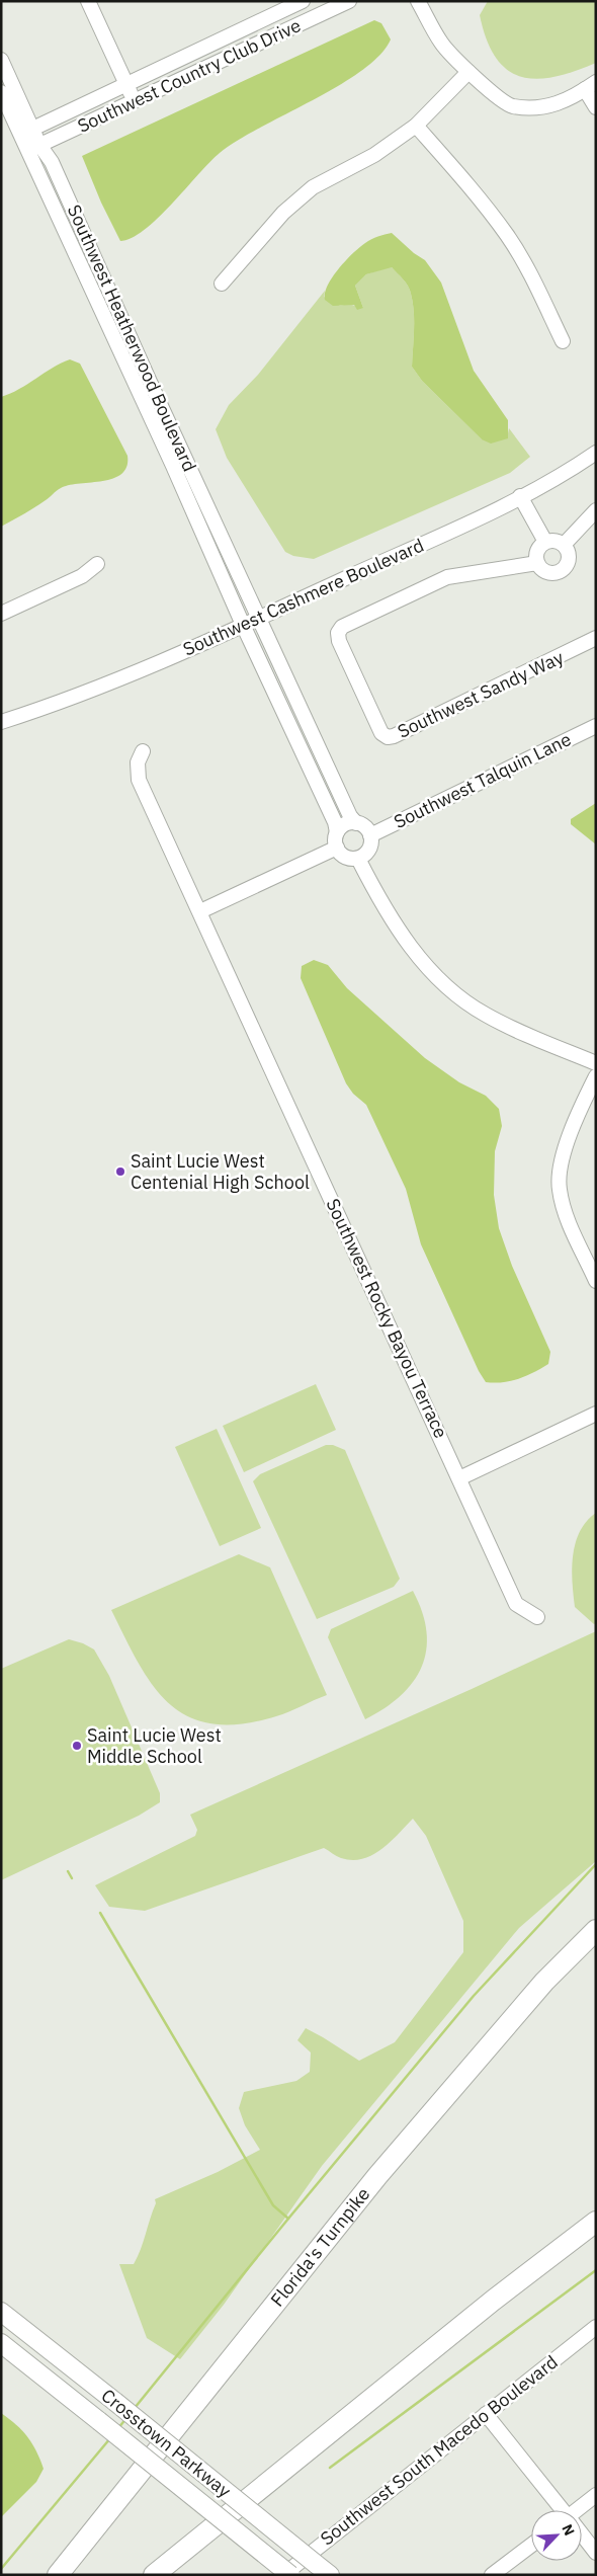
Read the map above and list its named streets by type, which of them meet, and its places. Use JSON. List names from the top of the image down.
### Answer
{
  "streets": {
    "highway": ["Florida's Turnpike"],
    "main road": ["Crosstown Parkway"],
    "street": [
      "Southwest Country Club Drive",
      "Southwest Heatherwood Boulevard",
      "Southwest Cashmere Boulevard",
      "Southwest Sandy Way",
      "Southwest Talquin Lane",
      "Southwest Rocky Bayou Terrace",
      "Southwest South Macedo Boulevard"
    ]
  },
  "crossings": [
    ["Southwest Country Club Drive", "Southwest Heatherwood Boulevard"],
    ["Southwest Heatherwood Boulevard", "Southwest Cashmere Boulevard"],
    ["Southwest Heatherwood Boulevard", "Southwest Talquin Lane"]
  ],
  "places": ["Saint Lucie West Centenial High School", "Saint Lucie West Middle School"],
  "north": "top right"
}
